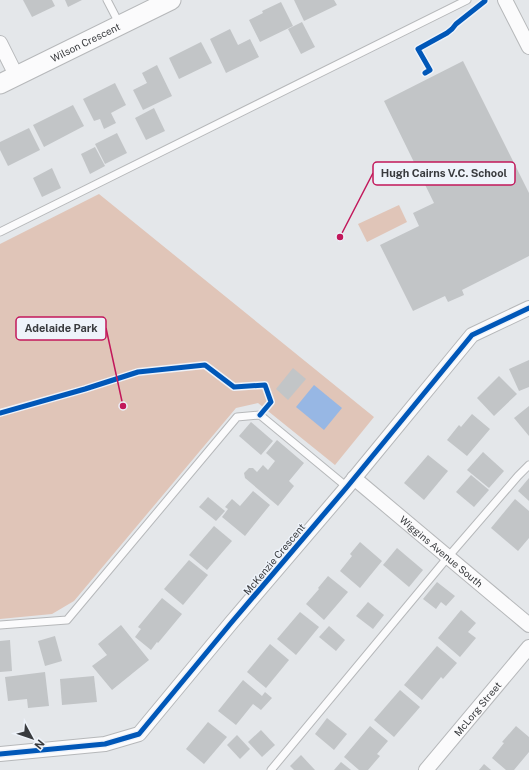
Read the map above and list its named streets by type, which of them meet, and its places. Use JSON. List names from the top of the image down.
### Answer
{
  "streets": {
    "street": [
      "Wilson Crescent",
      "Wiggins Avenue South",
      "McKenzie Crescent",
      "McLorg Street"
    ]
  },
  "crossings": [
    ["Wiggins Avenue South", "McKenzie Crescent"]
  ],
  "places": ["Hugh Cairns V.C. School", "Adelaide Park"],
  "north": "bottom right"
}
